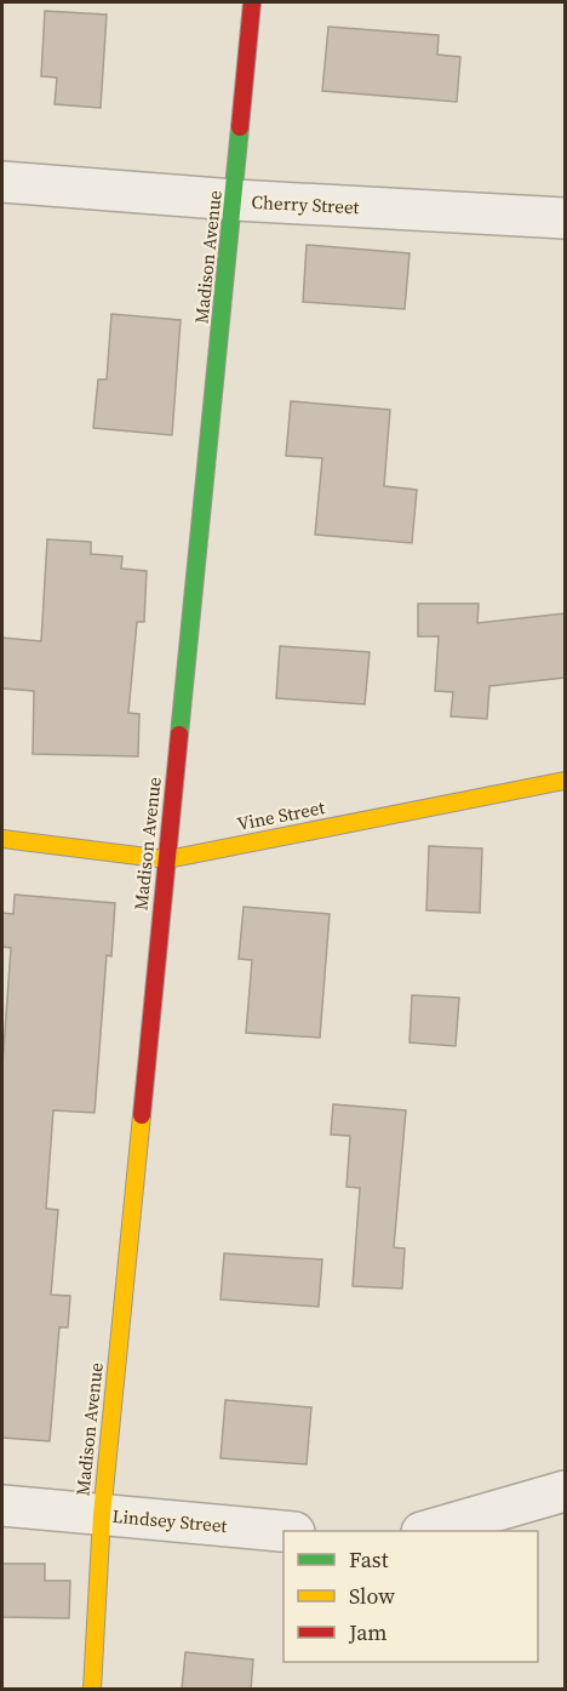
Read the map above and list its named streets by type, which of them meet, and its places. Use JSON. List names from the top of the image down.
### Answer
{
  "streets": {
    "street": [
      "Cherry Street",
      "Madison Avenue",
      "Vine Street",
      "Lindsey Street"
    ]
  },
  "crossings": [
    ["Cherry Street", "Madison Avenue"],
    ["Madison Avenue", "Vine Street"],
    ["Madison Avenue", "Lindsey Street"]
  ],
  "legend": ["Fast", "Slow", "Jam"]
}
